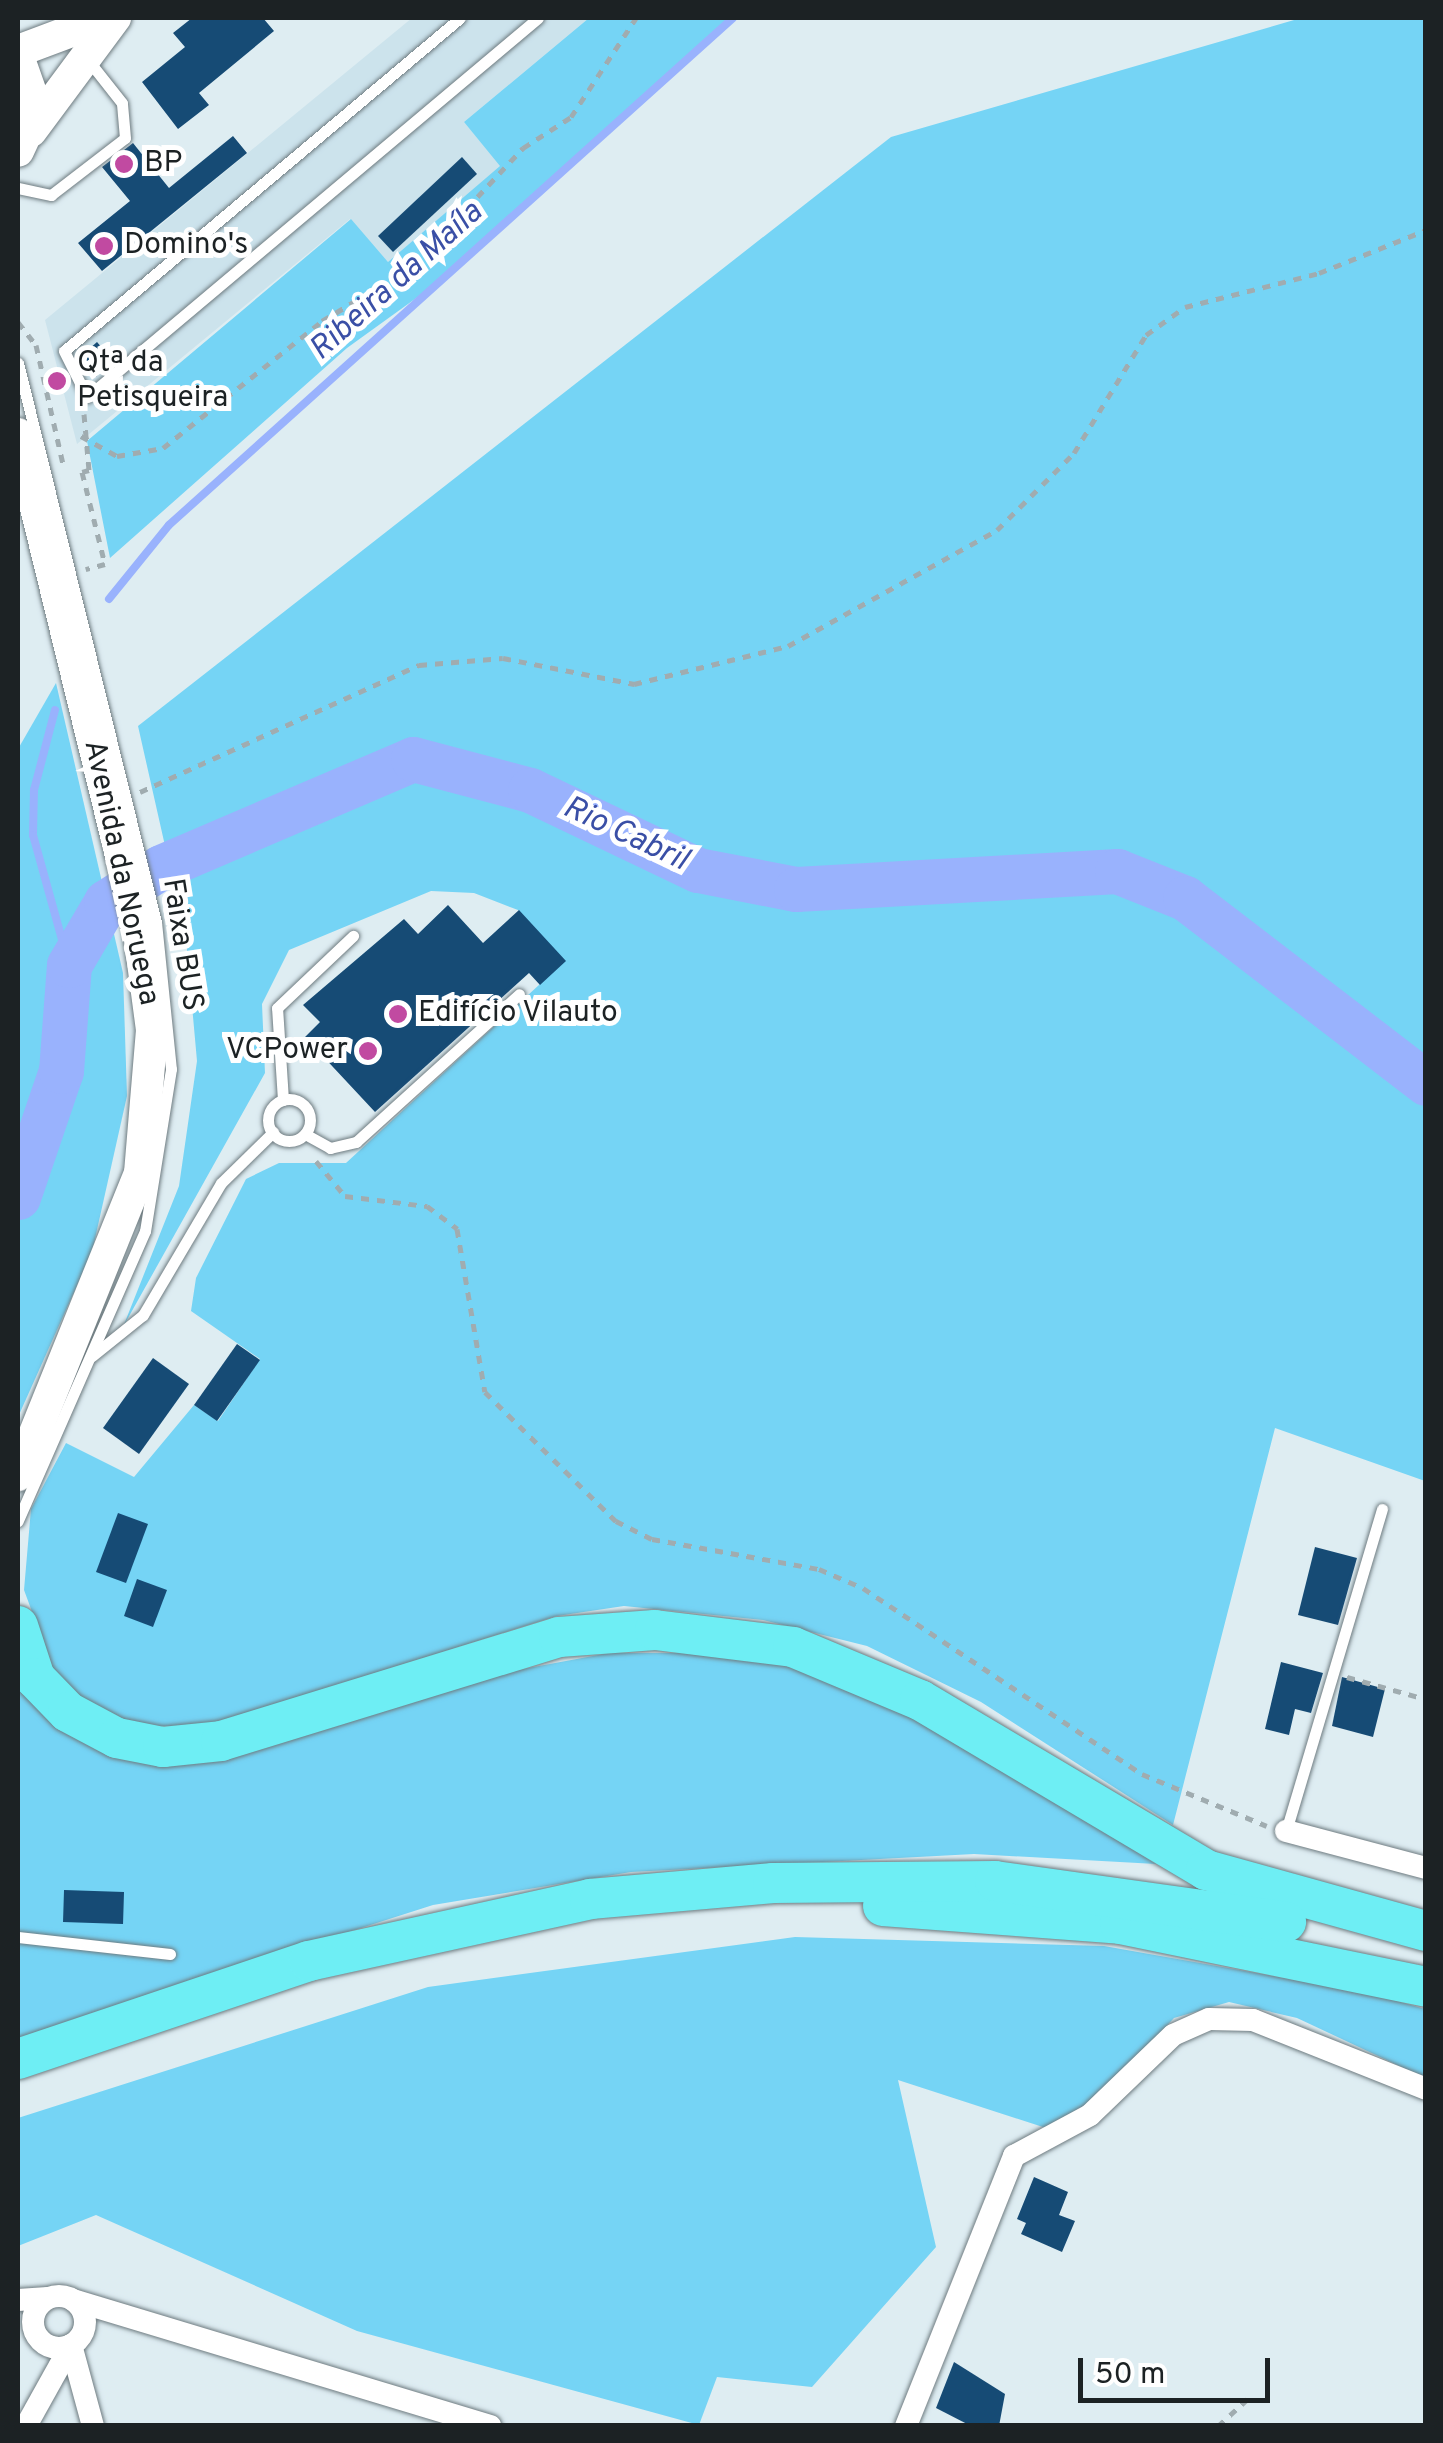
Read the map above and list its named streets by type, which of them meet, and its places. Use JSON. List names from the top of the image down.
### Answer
{
  "streets": {
    "main road": ["Avenida da Noruega"]
  },
  "water": ["Ribeira da Maíla", "Rio Cabril"],
  "places": [
    "BP",
    "Domino's",
    "Qtª da Petisqueira",
    "Edifício Vilauto",
    "VCPower"
  ],
  "scale_bar": "50 m"
}
